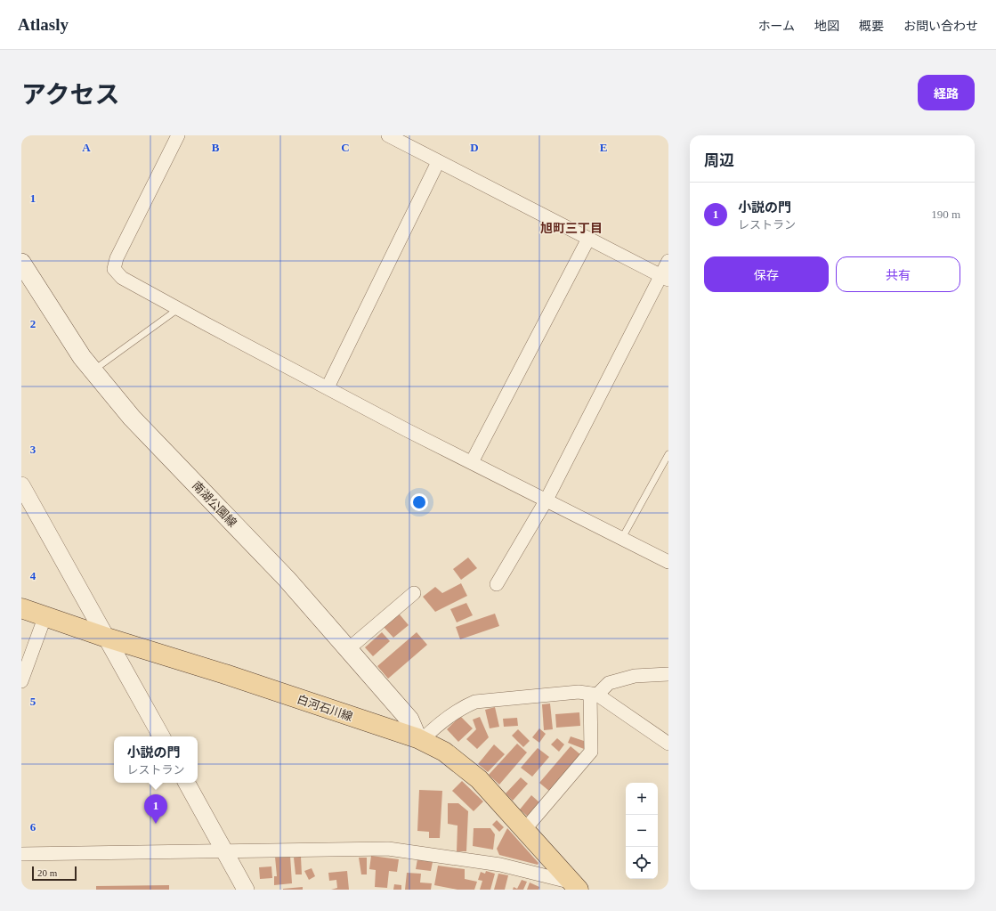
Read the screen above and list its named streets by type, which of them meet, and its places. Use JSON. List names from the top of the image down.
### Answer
{
  "streets": {
    "main road": ["南湖公園線", "白河石川線"]
  },
  "crossings": [
    ["南湖公園線", "白河石川線"]
  ],
  "districts": ["旭町三丁目"],
  "scale_bar": "20 m",
  "page": {
    "header": "Atlasly",
    "nav": [
      "ホーム",
      "地図",
      "概要",
      "お問い合わせ"
    ],
    "title": "アクセス",
    "buttons": [
      "経路",
      ["保存", "共有"]
    ],
    "heading": "周辺",
    "list": [
      {
        "mark": "1",
        "name": "小説の門",
        "note": "レストラン",
        "value": "190 m"
      }
    ],
    "popup": ["小説の門", "レストラン"],
    "map_buttons": ["+", "−"],
    "pins": "1",
    "scale": "20 m"
  },
  "grid": {
    "columns": [
      "A",
      "B",
      "C",
      "D",
      "E"
    ],
    "rows": [
      "1",
      "2",
      "3",
      "4",
      "5",
      "6"
    ]
  }
}
